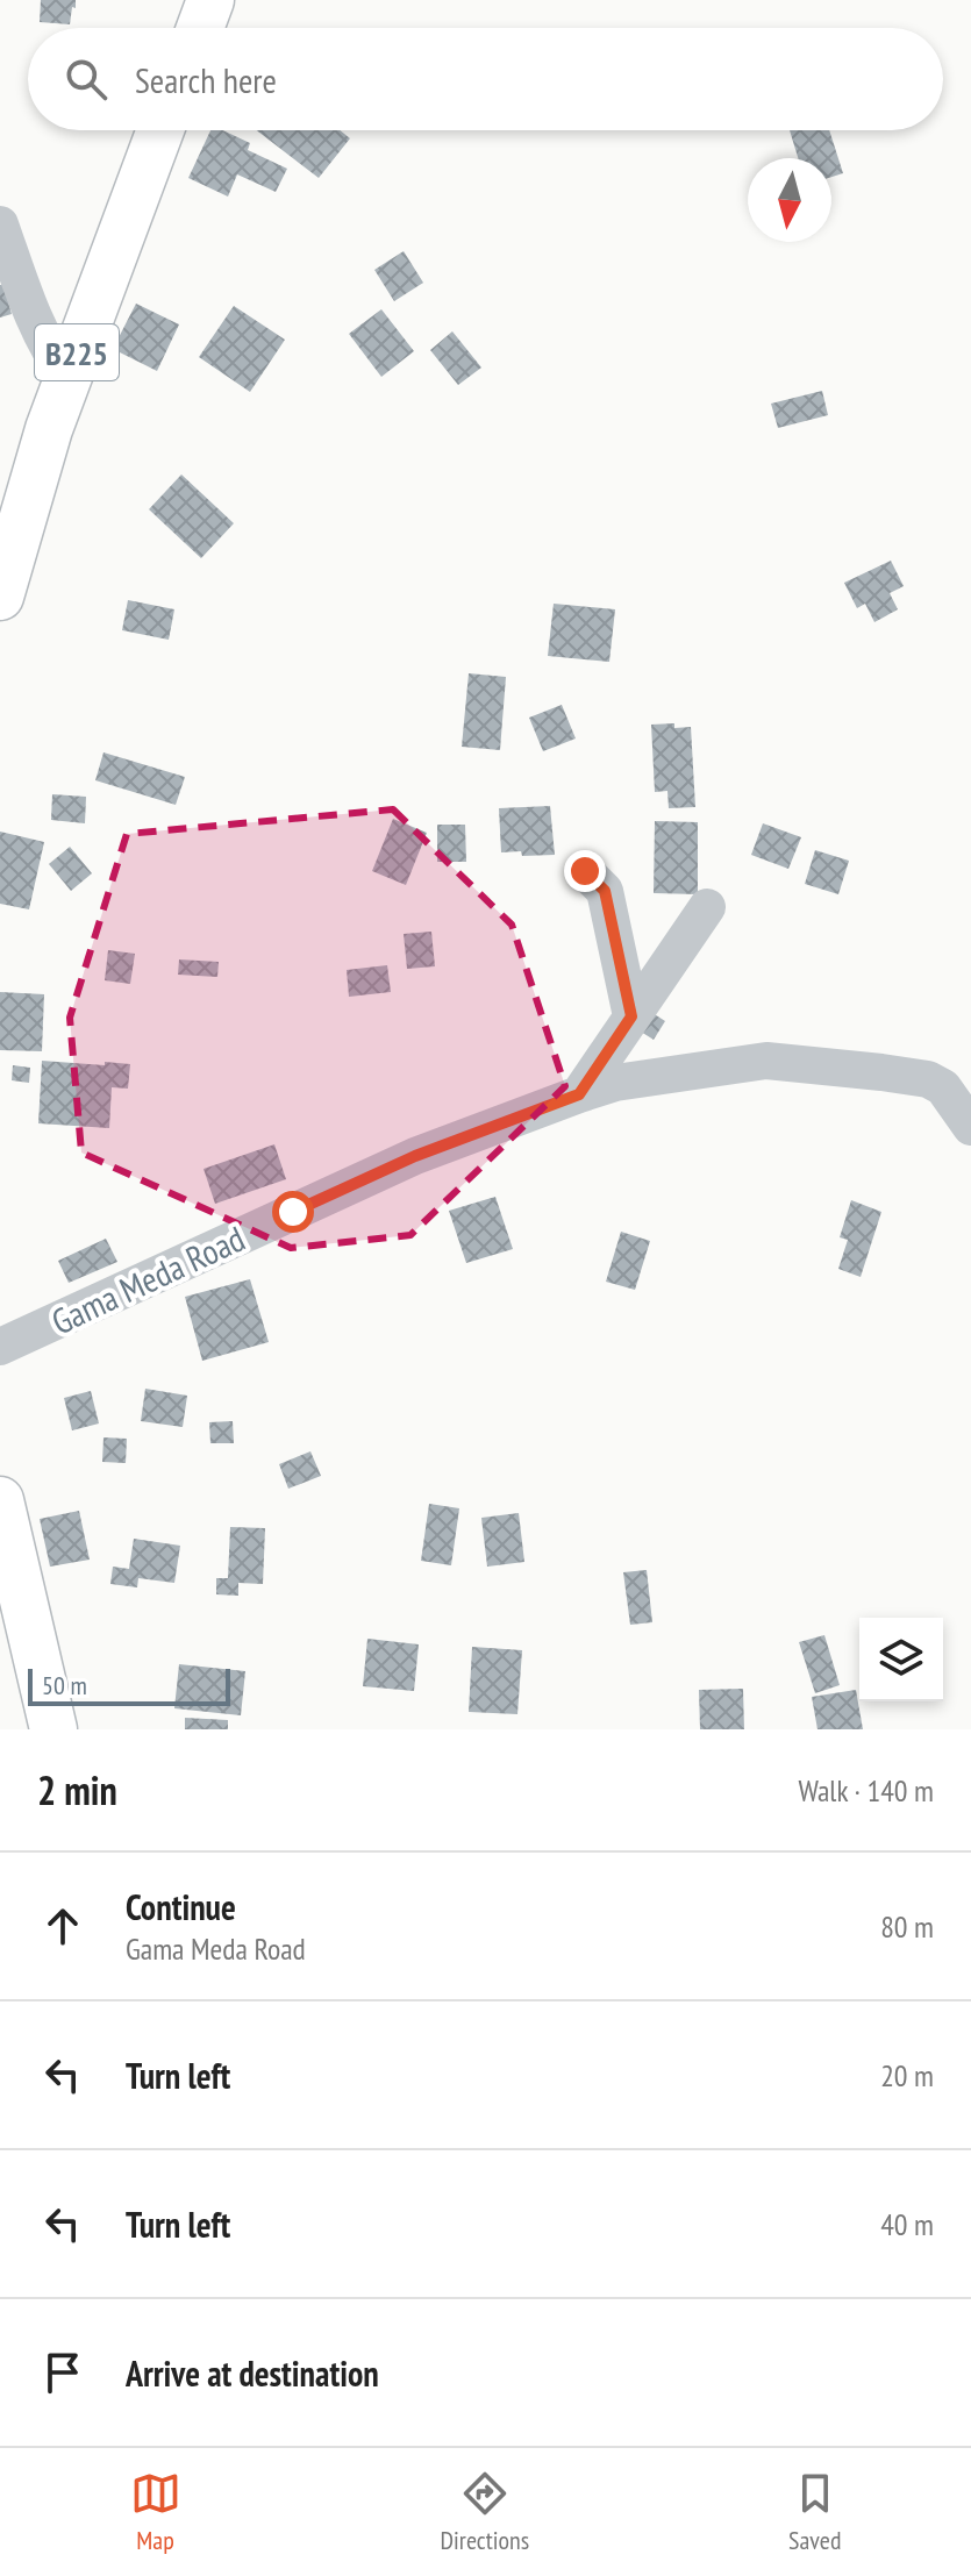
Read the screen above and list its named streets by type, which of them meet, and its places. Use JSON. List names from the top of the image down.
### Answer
{
  "streets": {
    "main road": ["B225"],
    "street": ["Gama Meda Road"]
  },
  "scale_bar": "50 m",
  "north": "bottom",
  "page": {
    "search": "Search here",
    "scale": "50 m",
    "heading": ["2 min", "Walk · 140 m"],
    "list": [
      ["Continue", "Gama Meda Road", "80 m"],
      ["Turn left", "20 m"],
      ["Turn left", "40 m"],
      "Arrive at destination"
    ],
    "nav": ["Map", "Directions", "Saved"]
  }
}
